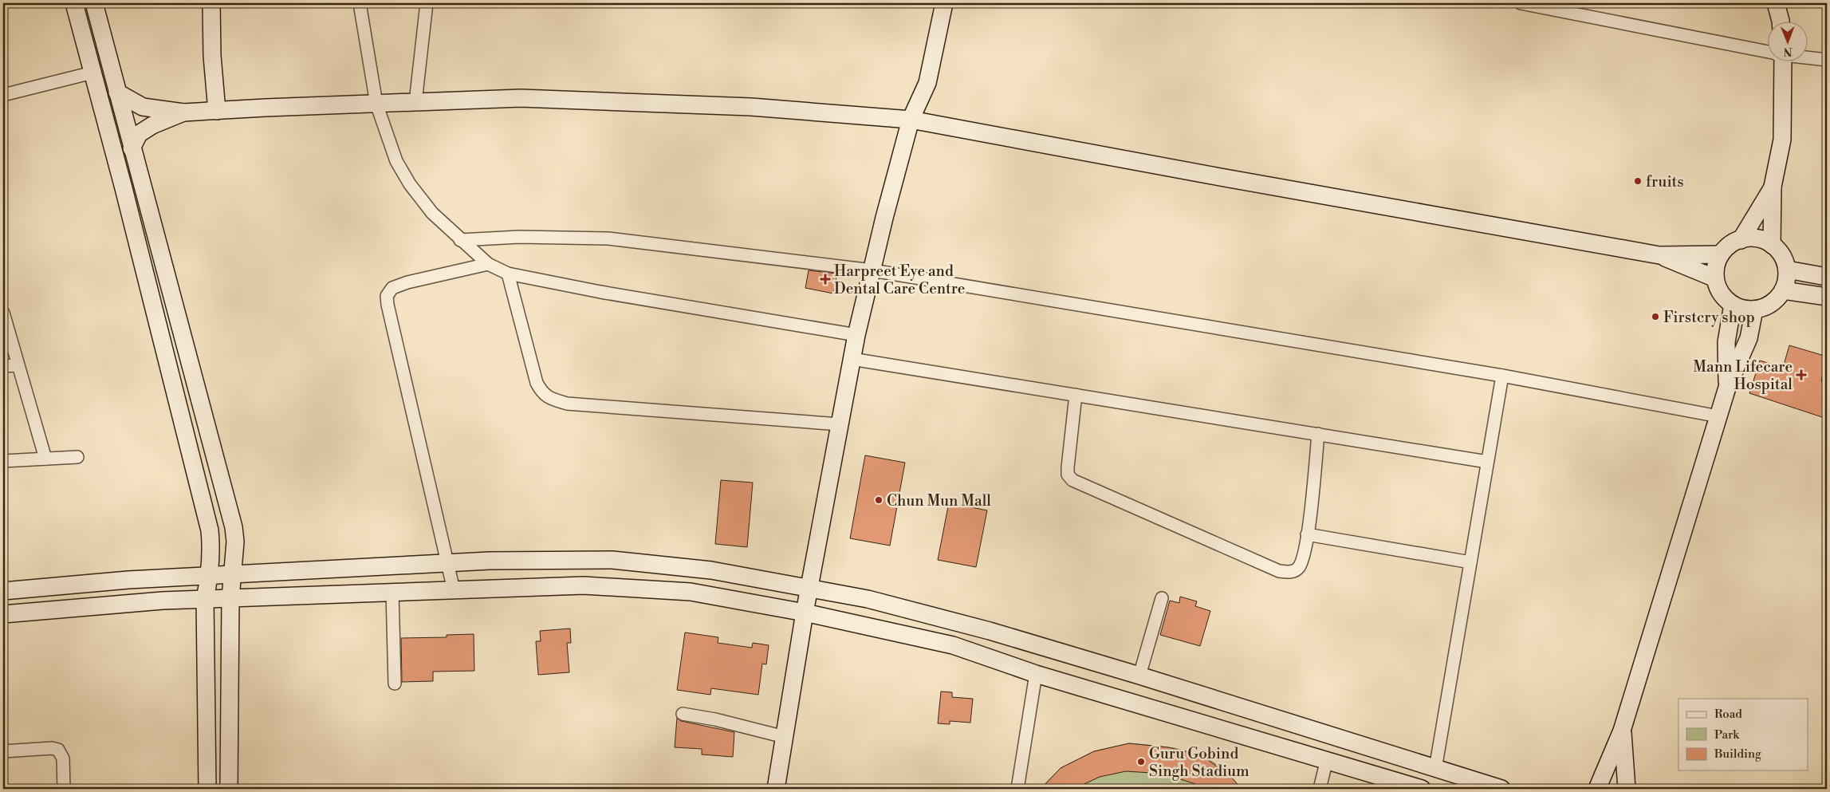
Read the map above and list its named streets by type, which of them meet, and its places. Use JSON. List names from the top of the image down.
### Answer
{
  "places": {
    "other": [
      "fruits",
      "Firstcry shop",
      "Chun Mun Mall",
      "Guru Gobind Singh Stadium"
    ],
    "health": ["Harpreet Eye and Dental Care Centre", "Mann Lifecare Hospital"]
  },
  "legend": ["Road", "Park", "Building"],
  "north": "bottom"
}
